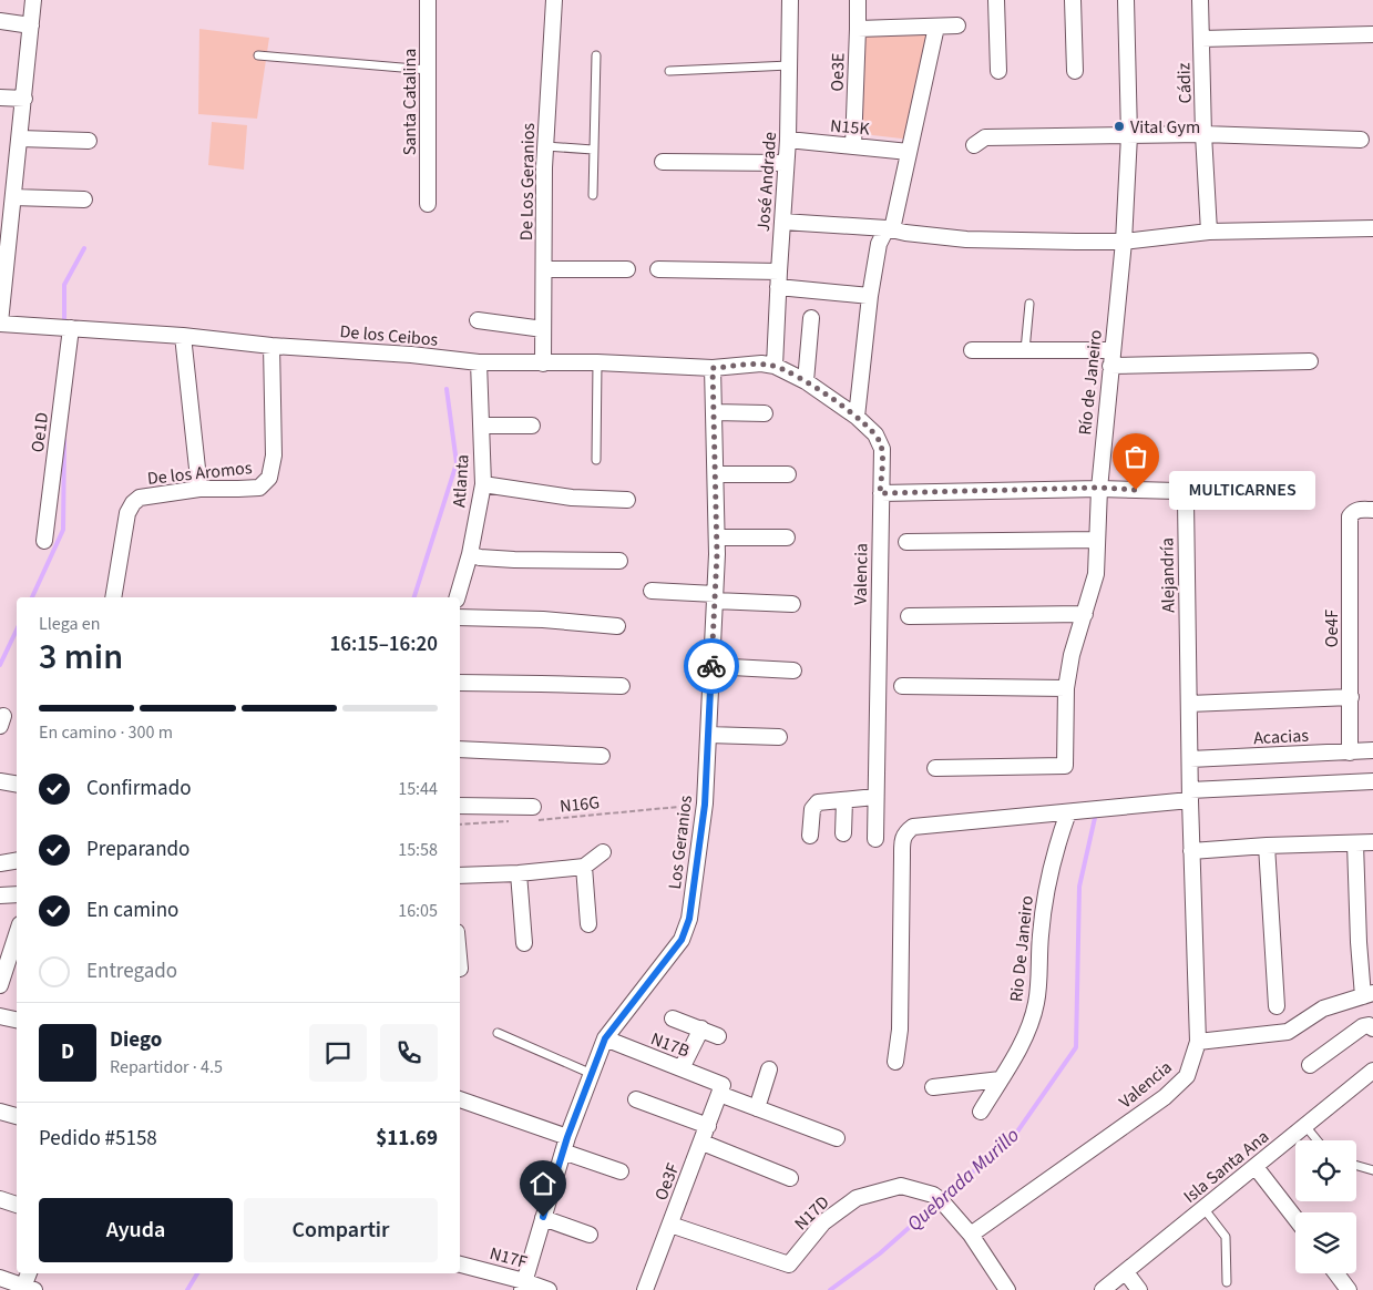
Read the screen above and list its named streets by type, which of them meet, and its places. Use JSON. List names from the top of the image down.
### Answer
{
  "streets": {
    "street": [
      "Oe3E",
      "Cádiz",
      "Santa Catalina",
      "N15K",
      "De Los Geranios",
      "José Andrade",
      "De los Ceibos",
      "Río de Janeiro",
      "Oe1D",
      "De los Aromos",
      "Atlanta",
      "Valencia",
      "Alejandría",
      "Oe4F",
      "Acacias",
      "Los Geranios",
      "Rio De Janeiro",
      "N17B",
      "Isla Santa Ana",
      "Oe3F",
      "N17D",
      "N17F"
    ],
    "path": ["N16G"]
  },
  "crossings": [
    ["Oe3E", "N15K"],
    ["N15K", "José Andrade"],
    ["De Los Geranios", "De los Ceibos"],
    ["José Andrade", "De los Ceibos"],
    ["José Andrade", "Valencia"],
    ["De los Ceibos", "Oe1D"],
    ["De los Ceibos", "De los Aromos"],
    ["De los Ceibos", "Atlanta"],
    ["De los Ceibos", "Valencia"],
    ["De los Ceibos", "Los Geranios"],
    ["Río de Janeiro", "Alejandría"],
    ["Valencia", "Alejandría"],
    ["Valencia", "Acacias"],
    ["Valencia", "N17D"],
    ["Alejandría", "Acacias"],
    ["Oe4F", "Acacias"],
    ["N16G", "Los Geranios"],
    ["Los Geranios", "N17B"],
    ["Los Geranios", "N17F"],
    ["N17B", "Oe3F"],
    ["Oe3F", "N17D"]
  ],
  "water": ["Quebrada Murillo"],
  "places": ["Vital Gym", "MULTICARNES"],
  "page": {
    "bubble": "MULTICARNES",
    "heading": ["3 min", "Llega en", "16:15–16:20"],
    "panel": [
      "Diego",
      "Repartidor · 4.5",
      "Pedido #5158",
      "$11.69"
    ],
    "bar": "En camino · 300 m",
    "list": [
      ["Confirmado", "15:44"],
      ["Preparando", "15:58"],
      ["En camino", "16:05"],
      "Entregado"
    ],
    "round": "D",
    "buttons": ["Ayuda", "Compartir"]
  }
}
